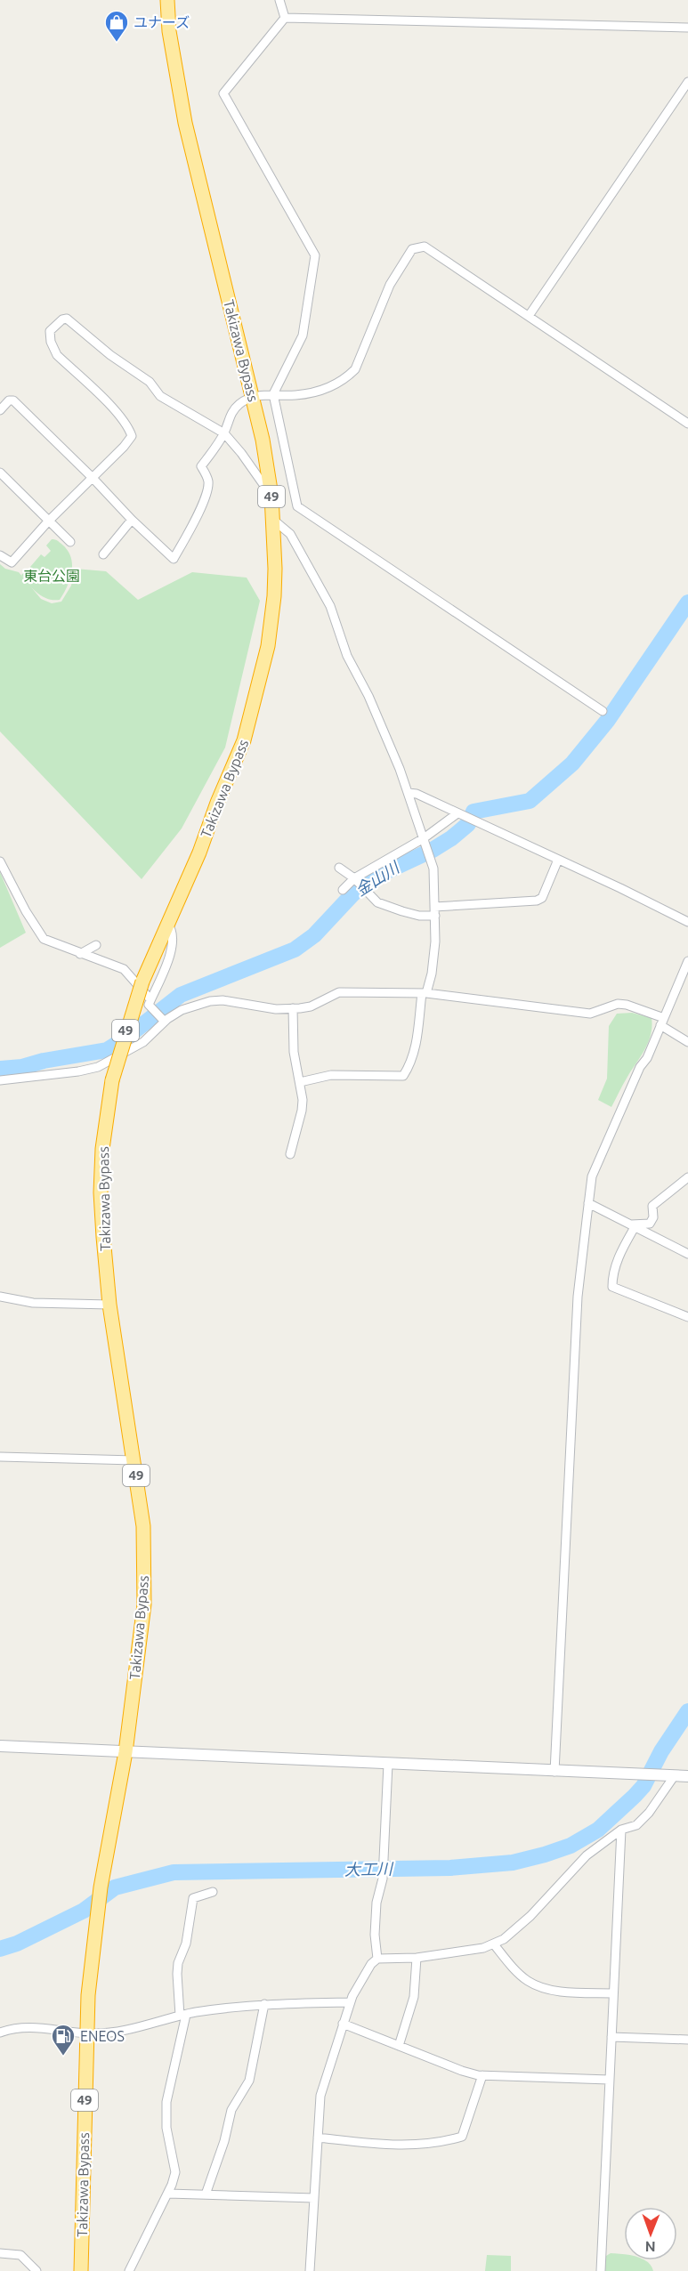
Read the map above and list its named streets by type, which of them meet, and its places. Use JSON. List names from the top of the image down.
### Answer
{
  "streets": {
    "highway": ["Takizawa Bypass", "49"]
  },
  "water": ["金山川", "大工川"],
  "parks": ["東台公園"],
  "places": {
    "shop": ["ユナーズ"],
    "fuel station": ["ENEOS"]
  },
  "north": "bottom"
}
